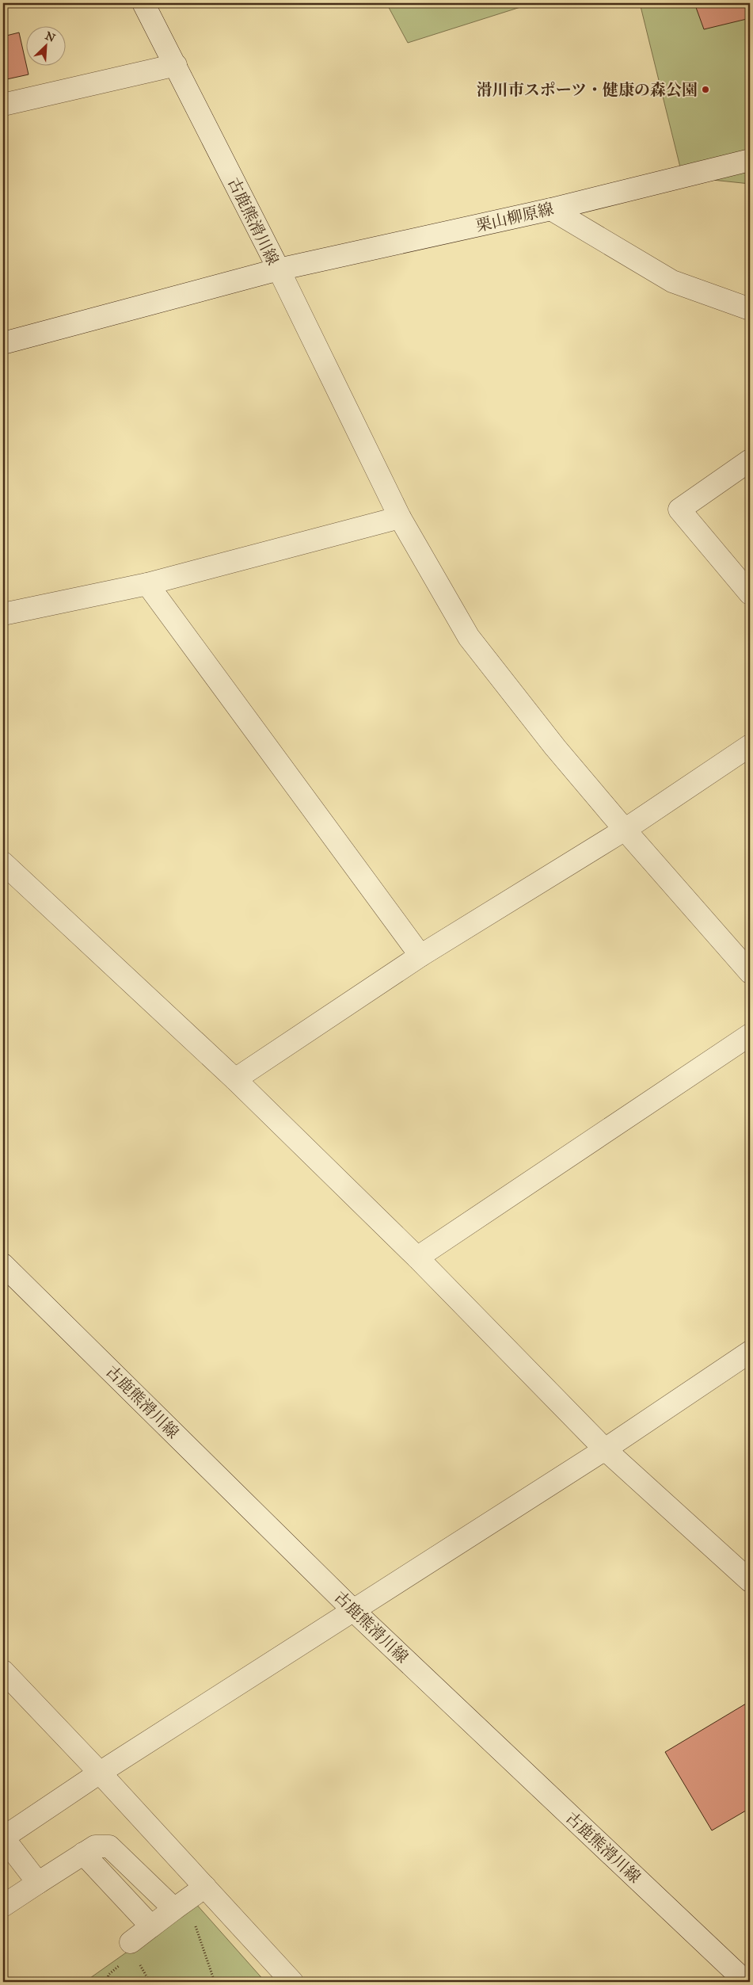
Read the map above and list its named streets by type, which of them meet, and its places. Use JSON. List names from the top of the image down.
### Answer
{
  "streets": {
    "street": ["栗山柳原線", "古鹿熊滑川線"]
  },
  "crossings": [
    ["栗山柳原線", "古鹿熊滑川線"]
  ],
  "places": ["滑川市スポーツ・健康の森公園"],
  "north": "top right"
}
